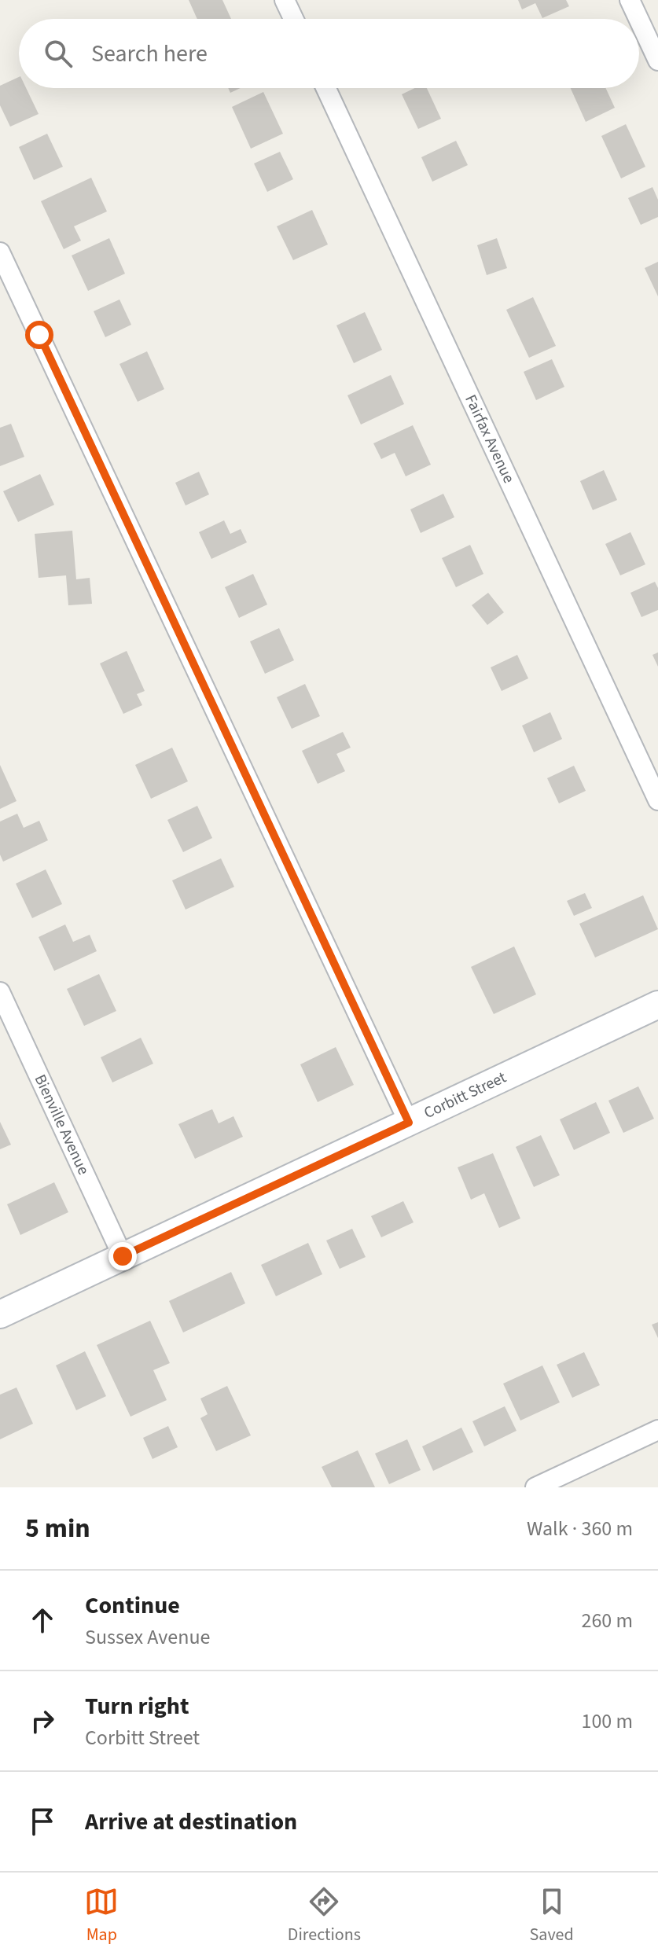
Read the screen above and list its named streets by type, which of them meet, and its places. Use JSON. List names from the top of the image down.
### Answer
{
  "streets": {
    "street": ["Fairfax Avenue", "Corbitt Street", "Bienville Avenue"]
  },
  "crossings": [
    ["Corbitt Street", "Bienville Avenue"]
  ],
  "page": {
    "search": "Search here",
    "heading": ["5 min", "Walk · 360 m"],
    "list": [
      ["Continue", "Sussex Avenue", "260 m"],
      ["Turn right", "Corbitt Street", "100 m"],
      "Arrive at destination"
    ],
    "nav": ["Map", "Directions", "Saved"]
  }
}
